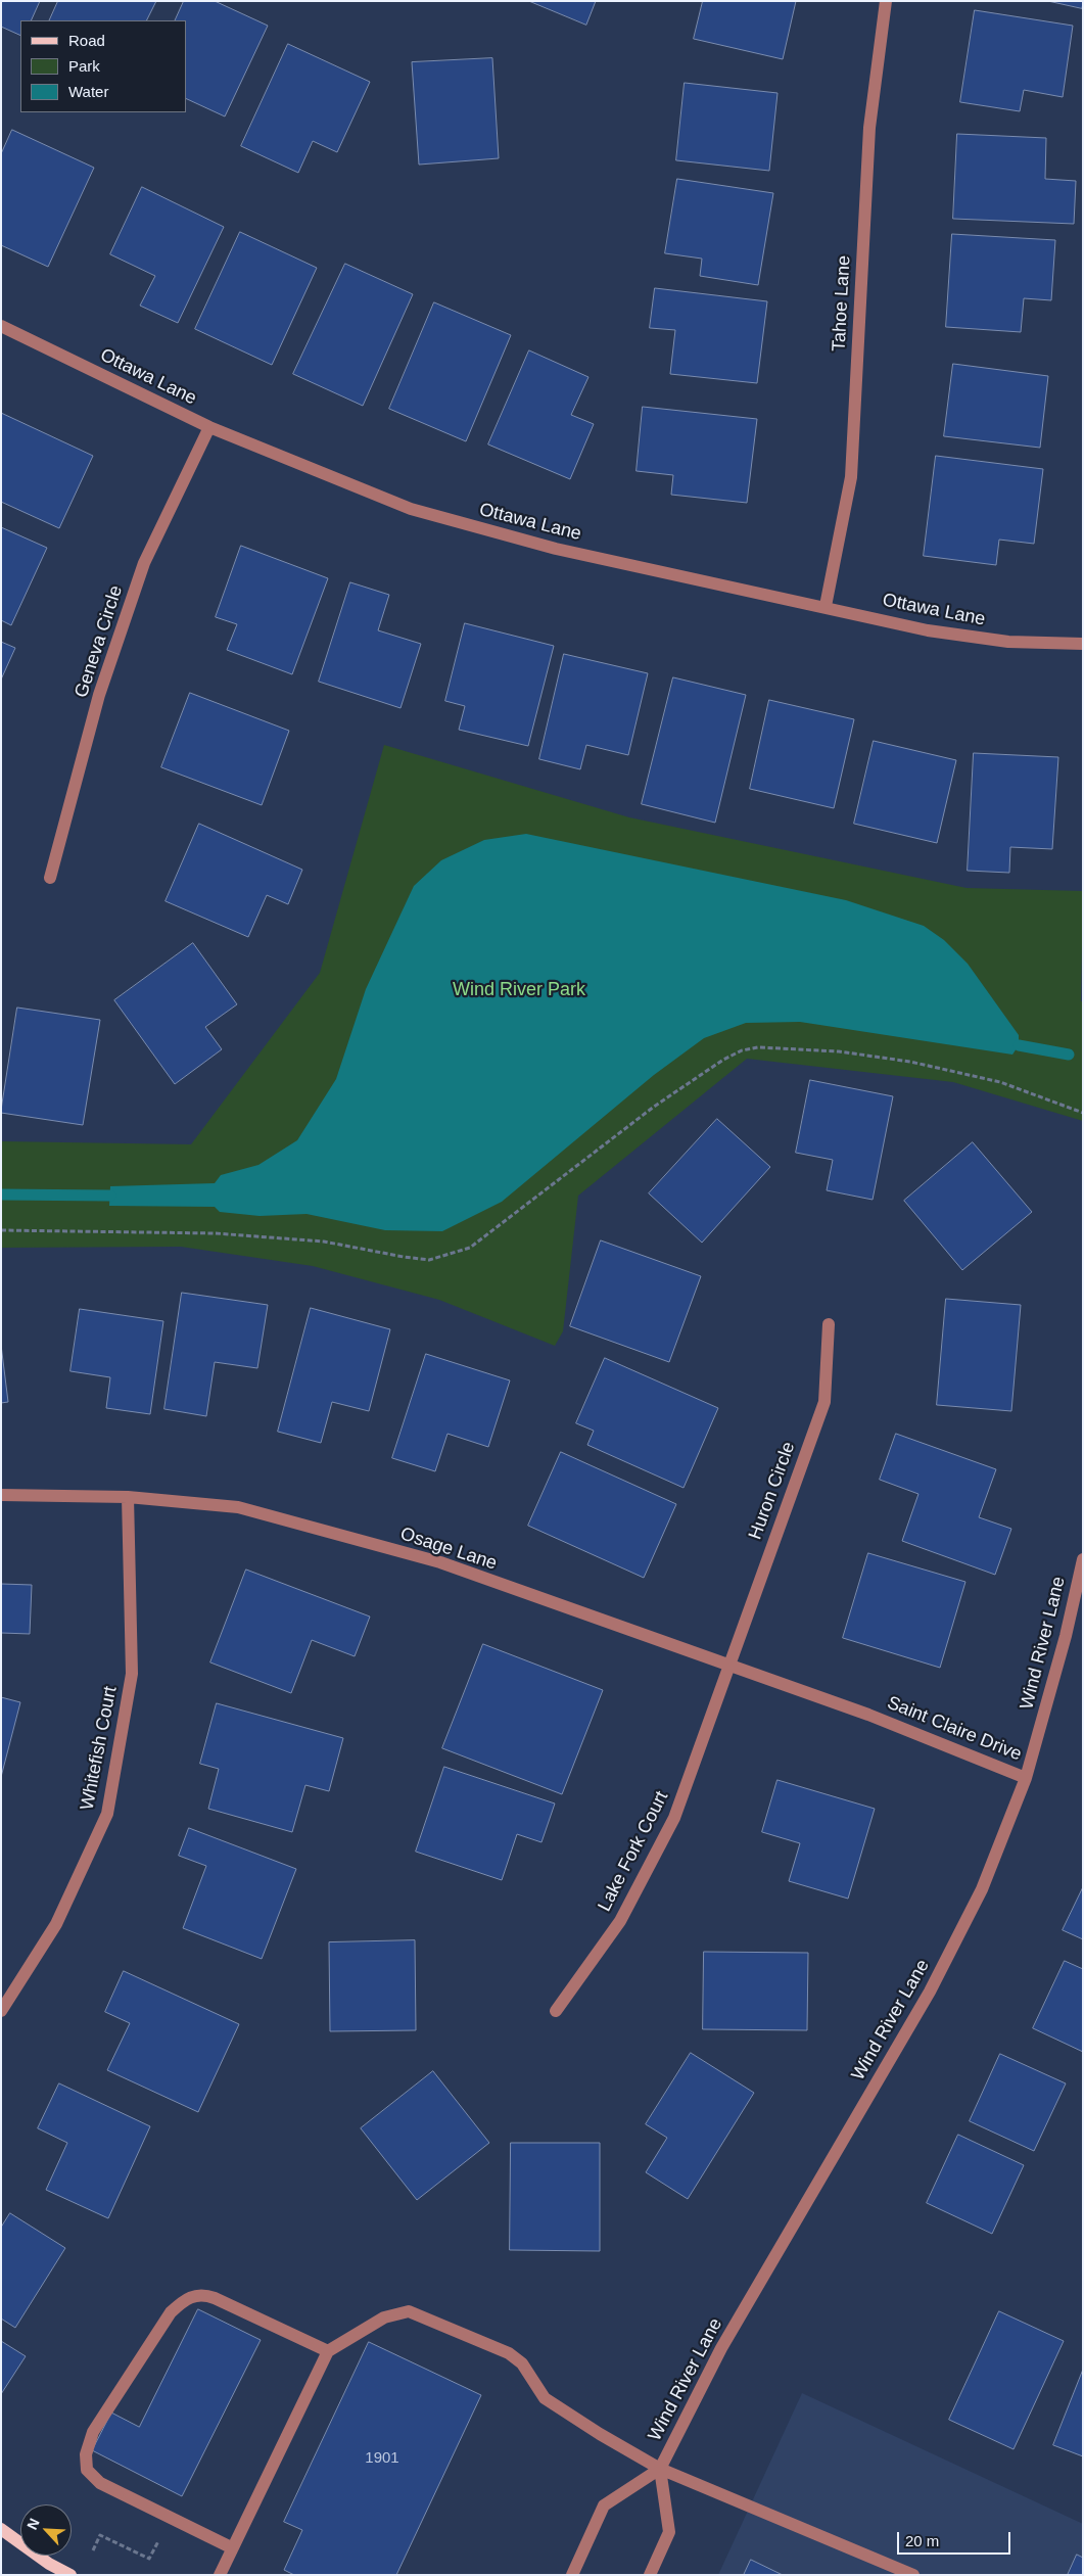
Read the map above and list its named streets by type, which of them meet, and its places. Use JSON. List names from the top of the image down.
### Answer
{
  "streets": {
    "street": [
      "Tahoe Lane",
      "Ottawa Lane",
      "Geneva Circle",
      "Huron Circle",
      "Osage Lane",
      "Wind River Lane",
      "Saint Claire Drive",
      "Whitefish Court",
      "Lake Fork Court"
    ]
  },
  "crossings": [
    ["Tahoe Lane", "Ottawa Lane"],
    ["Ottawa Lane", "Geneva Circle"],
    ["Huron Circle", "Osage Lane"],
    ["Huron Circle", "Lake Fork Court"],
    ["Osage Lane", "Saint Claire Drive"],
    ["Osage Lane", "Whitefish Court"],
    ["Osage Lane", "Lake Fork Court"],
    ["Wind River Lane", "Saint Claire Drive"]
  ],
  "parks": ["Wind River Park"],
  "house_numbers": ["1901"],
  "legend": ["Road", "Park", "Water"],
  "scale_bar": "20 m",
  "north": "top left"
}
